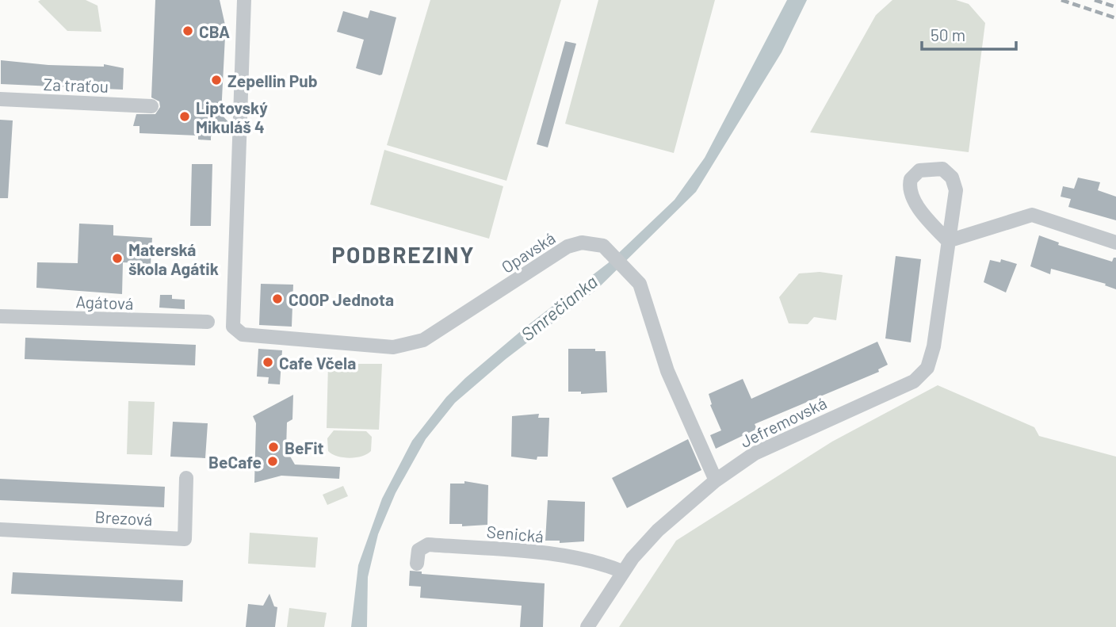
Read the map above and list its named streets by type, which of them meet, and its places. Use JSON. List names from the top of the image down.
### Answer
{
  "streets": {
    "street": [
      "Za traťou",
      "Opavská",
      "Agátová",
      "Jefremovská",
      "Brezová",
      "Senická"
    ]
  },
  "crossings": [
    ["Opavská", "Jefremovská"],
    ["Jefremovská", "Senická"]
  ],
  "districts": ["PODBREZINY"],
  "water": ["Smrečianka"],
  "places": [
    "CBA",
    "Zepellin Pub",
    "Liptovský Mikuláš 4",
    "Materská škola Agátik",
    "COOP Jednota",
    "Cafe Včela",
    "BeFit",
    "BeCafe"
  ],
  "scale_bar": "50 m"
}
